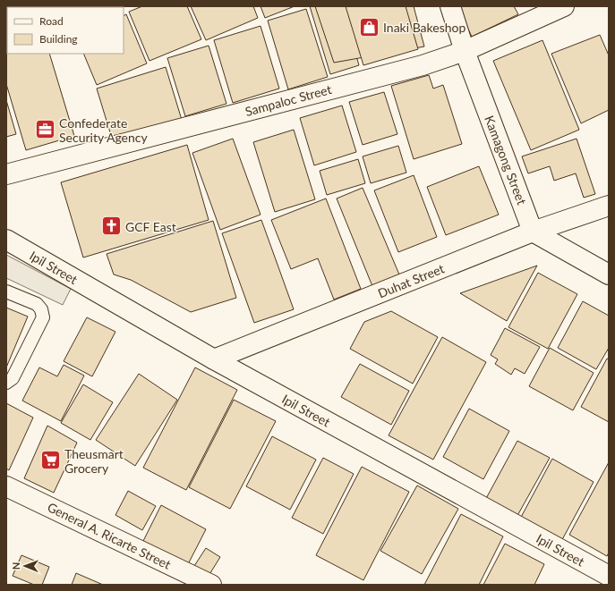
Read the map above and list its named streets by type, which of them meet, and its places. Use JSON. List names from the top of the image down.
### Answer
{
  "streets": {
    "street": [
      "Sampaloc Street",
      "Kamagong Street",
      "Ipil Street",
      "Duhat Street",
      "General A. Ricarte Street"
    ]
  },
  "crossings": [
    ["Sampaloc Street", "Kamagong Street"],
    ["Kamagong Street", "Duhat Street"],
    ["Ipil Street", "Duhat Street"]
  ],
  "places": {
    "shop": ["Inaki Bakeshop"],
    "office": ["Confederate Security Agency"],
    "church": ["GCF East"],
    "supermarket": ["Theusmart Grocery"]
  },
  "legend": ["Road", "Building"],
  "north": "left"
}
